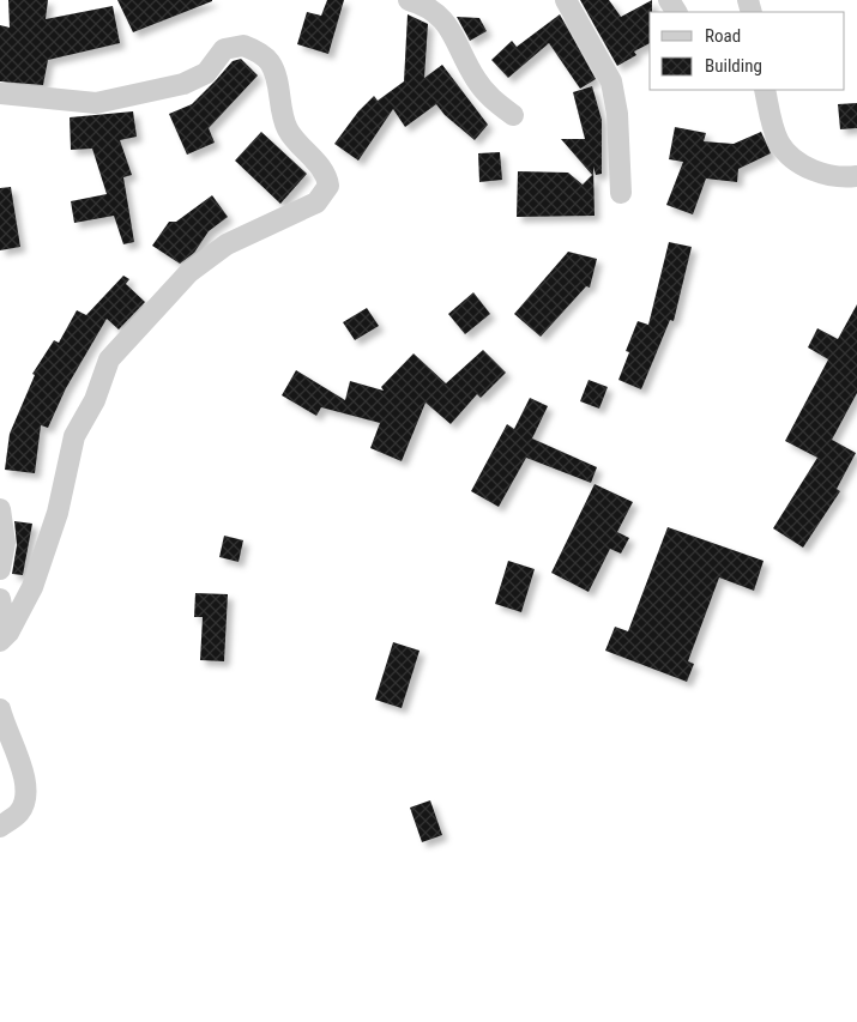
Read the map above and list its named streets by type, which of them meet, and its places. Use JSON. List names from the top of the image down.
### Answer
{
  "legend": ["Road", "Building"]
}
